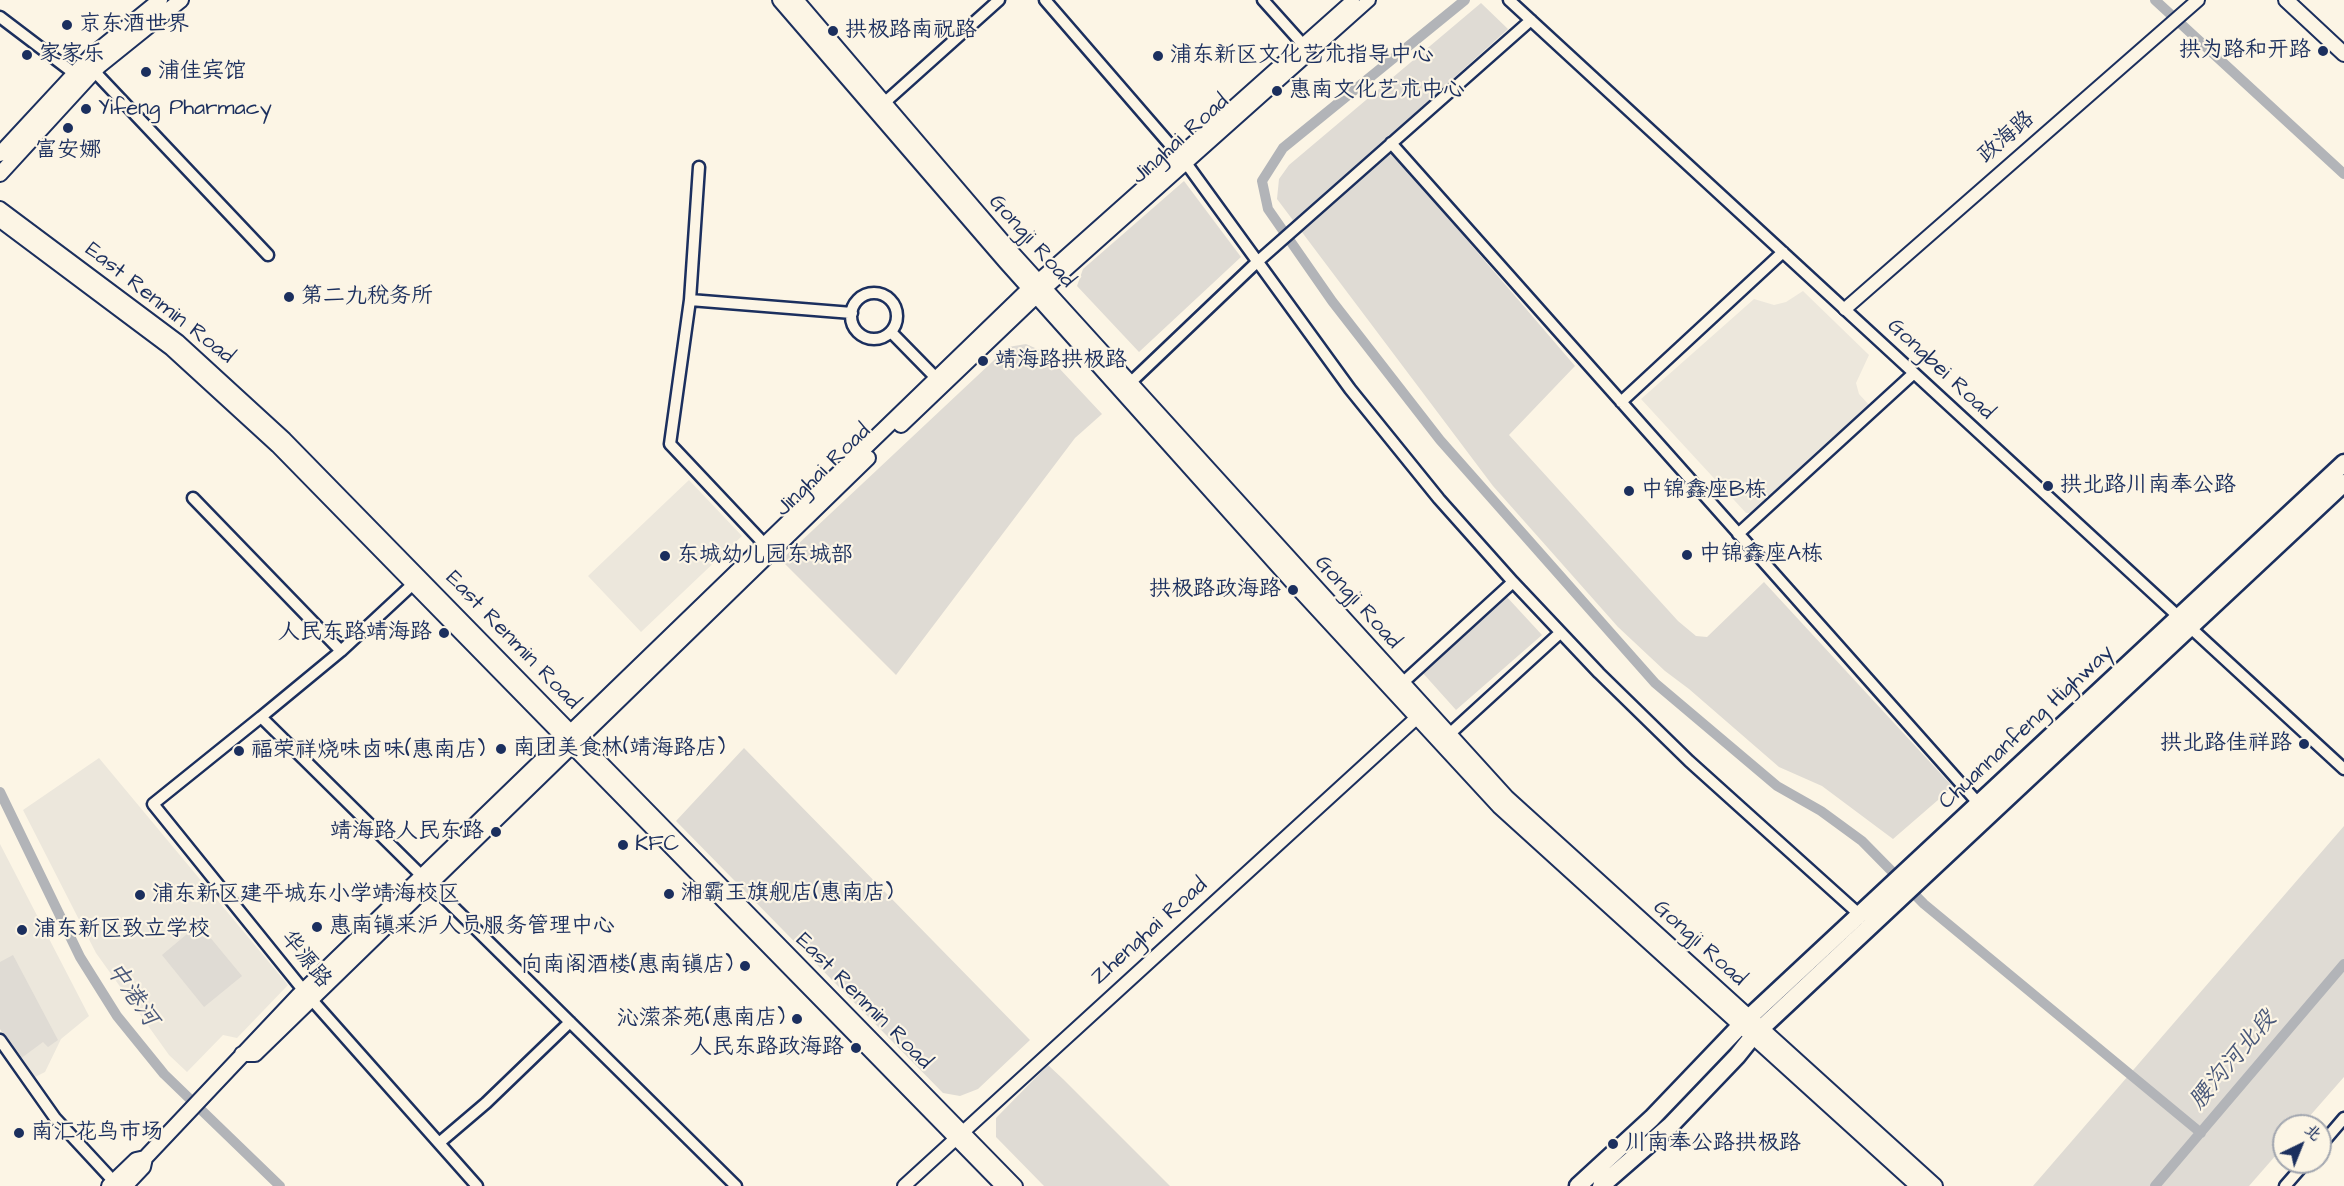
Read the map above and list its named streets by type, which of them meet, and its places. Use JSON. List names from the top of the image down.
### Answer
{
  "streets": {
    "main road": ["Jinghai Road", "Gongji Road", "Chuannanfeng Highway"],
    "street": [
      "政海路",
      "East Renmin Road",
      "Gongbei Road",
      "Zhenghai Road",
      "华源路"
    ]
  },
  "crossings": [
    ["政海路", "Gongbei Road"],
    ["Jinghai Road", "Gongji Road"],
    ["Jinghai Road", "East Renmin Road"],
    ["Jinghai Road", "华源路"],
    ["Gongji Road", "Chuannanfeng Highway"],
    ["Gongji Road", "Zhenghai Road"],
    ["East Renmin Road", "Zhenghai Road"],
    ["Gongbei Road", "Chuannanfeng Highway"]
  ],
  "water": ["中港河", "腰沟河北段"],
  "places": [
    "京东酒世界",
    "拱极路南祝路",
    "拱为路和开路",
    "家家乐",
    "浦东新区文化艺术指导中心",
    "浦佳宾馆",
    "惠南文化艺术中心",
    "Yifeng Pharmacy",
    "富安娜",
    "第二九税务所",
    "靖海路拱极路",
    "拱北路川南奉公路",
    "中锦鑫座B栋",
    "中锦鑫座A栋",
    "东城幼儿园东城部",
    "拱极路政海路",
    "人民东路靖海路",
    "拱北路佳祥路",
    "南团美食林(靖海路店)",
    "福荣祥烧味卤味(惠南店)",
    "靖海路人民东路",
    "KFC",
    "湘霸王旗舰店(惠南店)",
    "浦东新区建平城东小学靖海校区",
    "惠南镇来沪人员服务管理中心",
    "浦东新区致立学校",
    "向南阁酒楼(惠南镇店)",
    "沁潆茶苑(惠南店)",
    "人民东路政海路",
    "南汇花鸟市场",
    "川南奉公路拱极路"
  ],
  "north": "top right"
}
